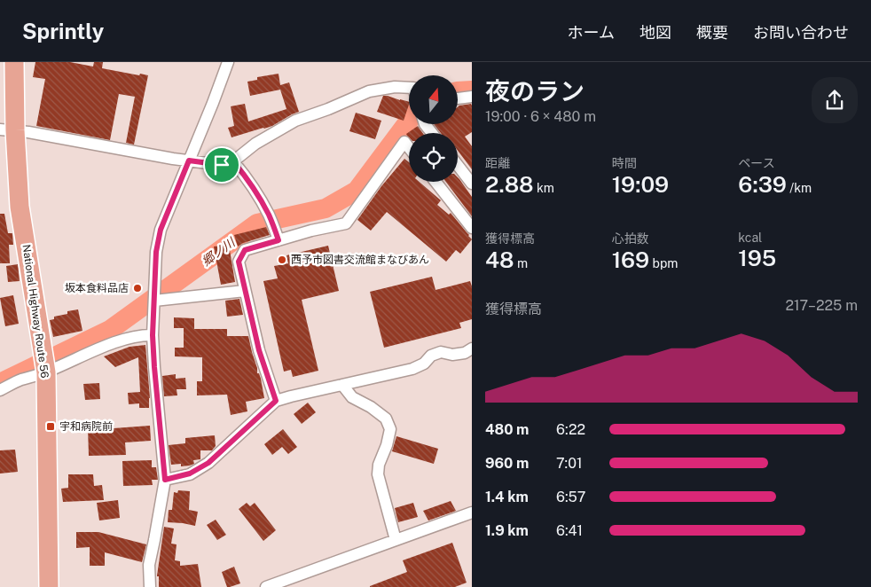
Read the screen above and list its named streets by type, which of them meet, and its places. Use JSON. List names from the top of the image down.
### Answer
{
  "streets": {
    "highway": ["National Highway Route 56"]
  },
  "water": ["郷ノ川"],
  "places": {
    "other": ["西予市図書交流館まなびあん", "坂本食料品店"],
    "transit": ["宇和病院前"]
  },
  "north": "top",
  "page": {
    "header": "Sprintly",
    "nav": [
      "ホーム",
      "地図",
      "概要",
      "お問い合わせ"
    ],
    "heading": ["夜のラン", "19:00 · 6 × 480 m"],
    "stats": [
      ["距離", "2.88 km"],
      ["時間", "19:09"],
      ["ペース", "6:39 /km"],
      ["獲得標高", "48 m"],
      ["心拍数", "169 bpm"],
      ["kcal", "195"]
    ],
    "chart": ["獲得標高", "217–225 m"],
    "list": [
      {
        "name": "480 m",
        "note": "6:22"
      },
      {
        "name": "960 m",
        "note": "7:01"
      },
      {
        "name": "1.4 km",
        "note": "6:57"
      },
      {
        "name": "1.9 km",
        "note": "6:41"
      }
    ]
  }
}
